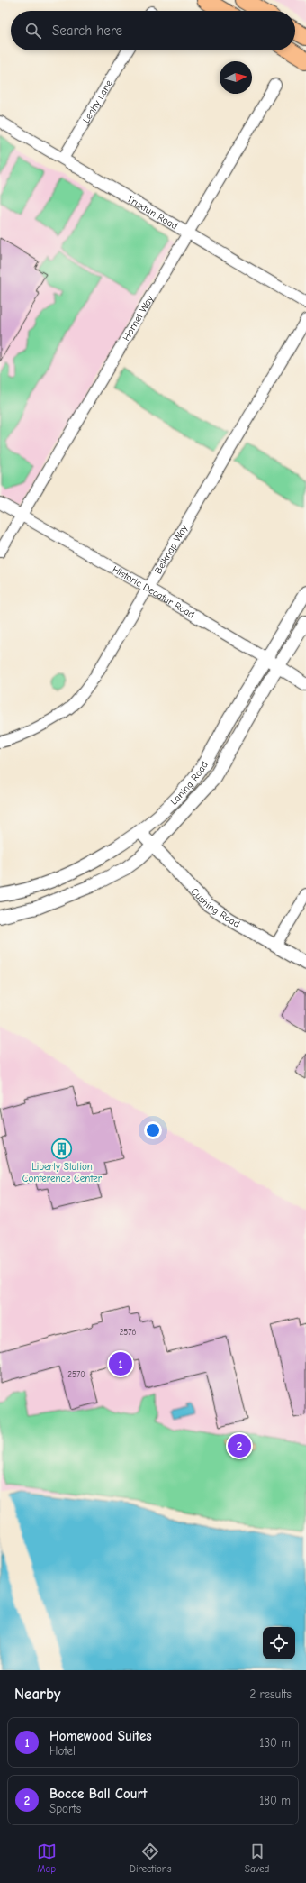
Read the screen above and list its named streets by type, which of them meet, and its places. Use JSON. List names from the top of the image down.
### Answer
{
  "streets": {
    "street": [
      "Leahy Lane",
      "Truxtun Road",
      "Hornet Way",
      "Belknap Way",
      "Historic Decatur Road",
      "Laning Road",
      "Cushing Road"
    ]
  },
  "crossings": [
    ["Leahy Lane", "Truxtun Road"],
    ["Truxtun Road", "Hornet Way"],
    ["Hornet Way", "Historic Decatur Road"],
    ["Belknap Way", "Historic Decatur Road"],
    ["Historic Decatur Road", "Laning Road"],
    ["Laning Road", "Cushing Road"]
  ],
  "places": {
    "building": ["Liberty Station Conference Center"]
  },
  "house_numbers": ["2576", "2570"],
  "north": "right",
  "page": {
    "search": "Search here",
    "pins": ["1", "2"],
    "heading": ["Nearby", "2 results"],
    "list": [
      {
        "mark": "1",
        "name": "Homewood Suites",
        "note": "Hotel",
        "value": "130 m"
      },
      {
        "mark": "2",
        "name": "Bocce Ball Court",
        "note": "Sports",
        "value": "180 m"
      }
    ],
    "nav": ["Map", "Directions", "Saved"]
  }
}
